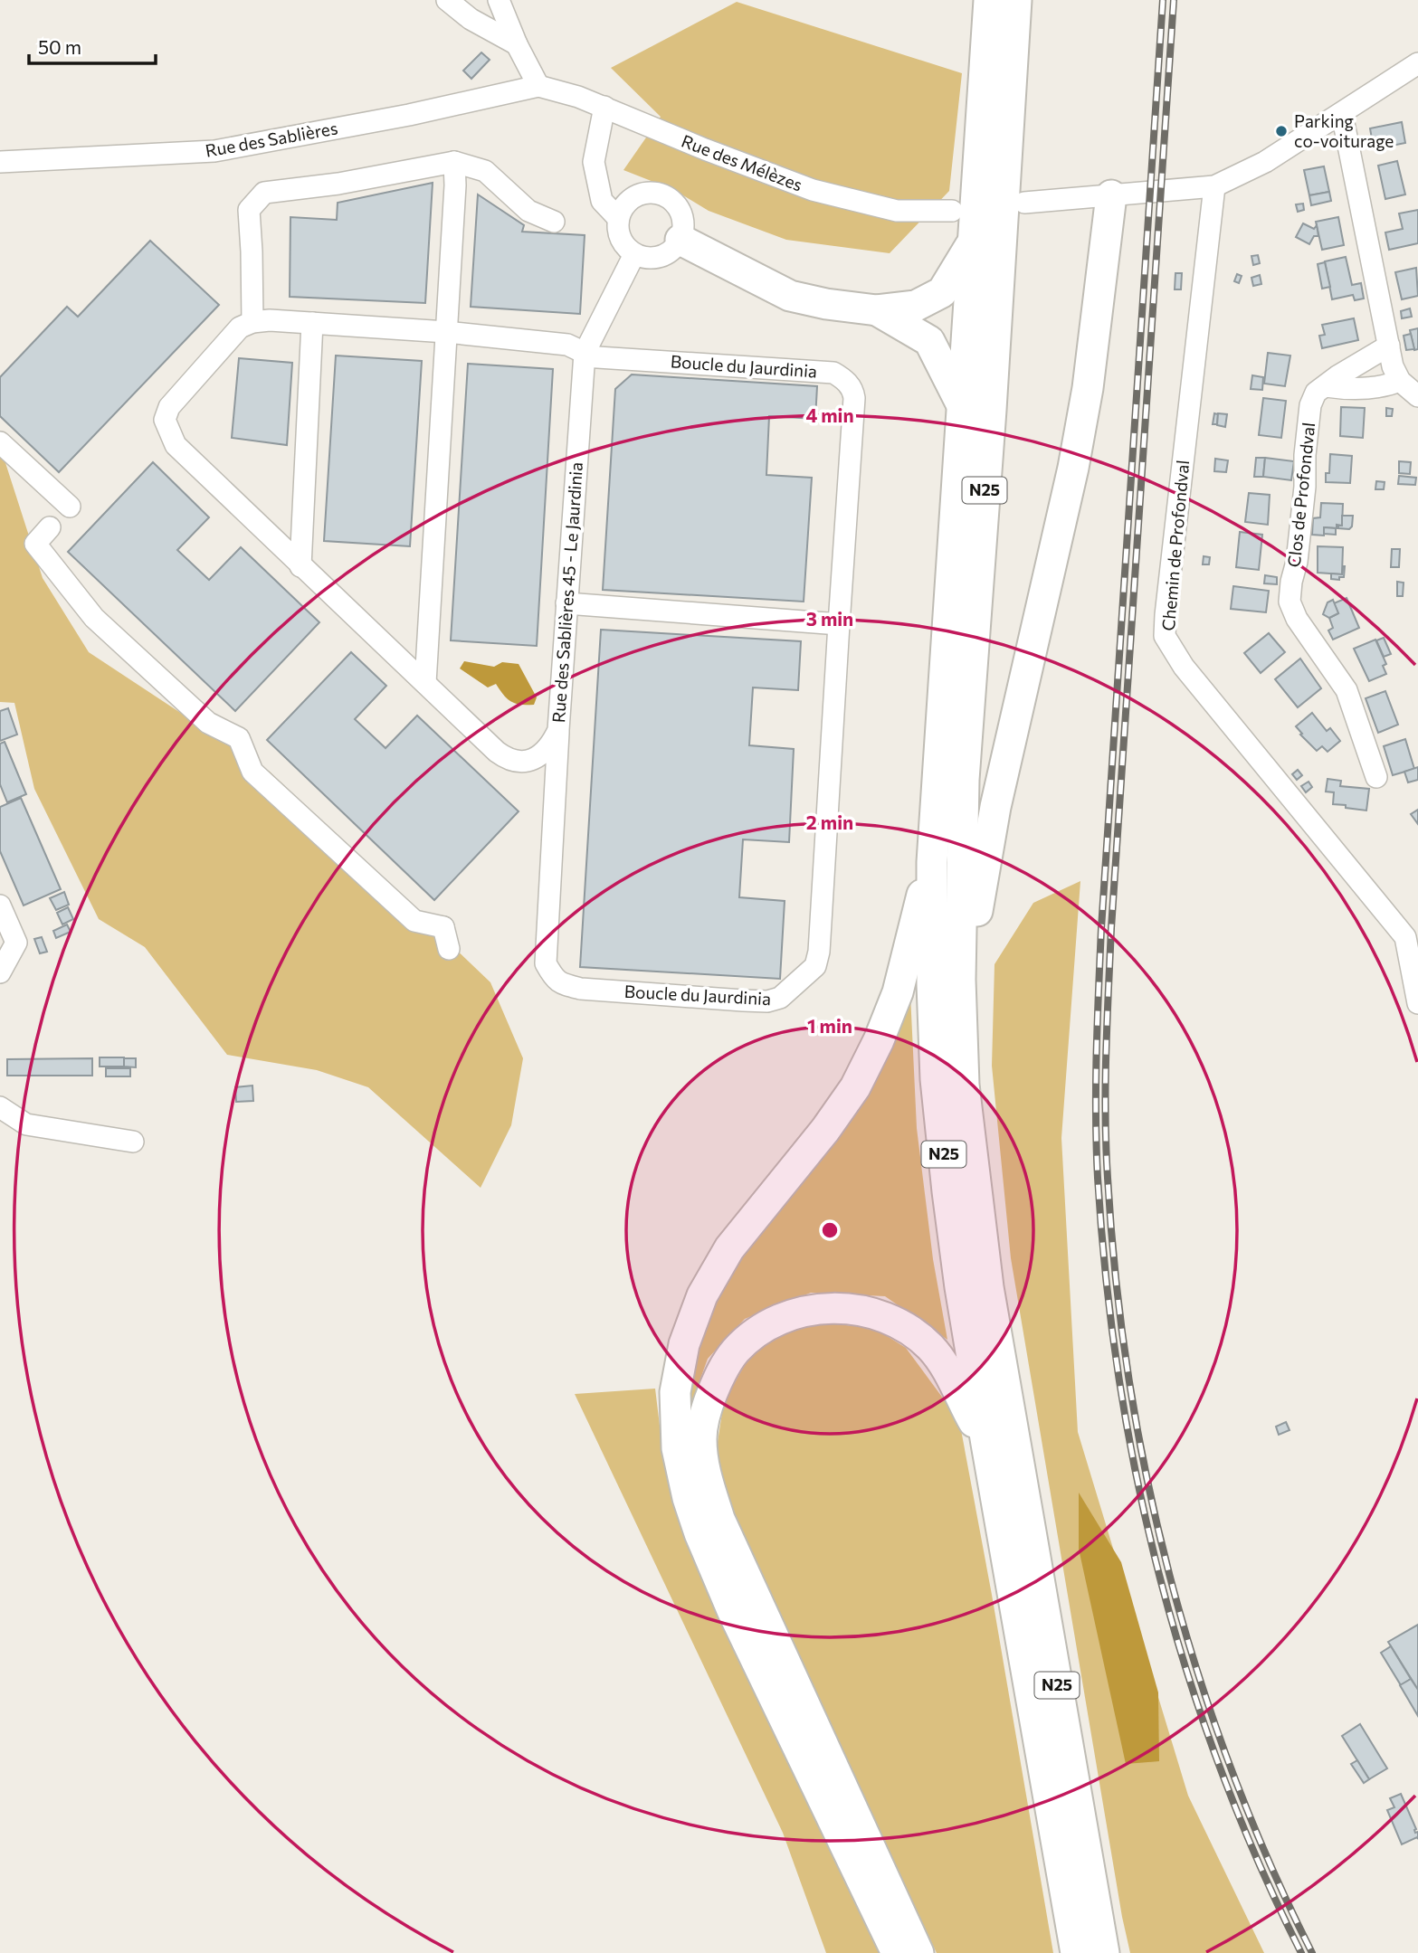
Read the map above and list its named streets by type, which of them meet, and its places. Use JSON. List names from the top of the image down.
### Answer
{
  "streets": {
    "highway": ["N25"],
    "street": [
      "Rue des Sablières",
      "Rue des Mélèzes",
      "Boucle du Jaurdinia",
      "Clos de Profondval",
      "Chemin de Profondval",
      "Rue des Sablières 45 - Le Jaurdinia"
    ]
  },
  "crossings": [
    ["Rue des Sablières", "Rue des Mélèzes"],
    ["Boucle du Jaurdinia", "Rue des Sablières 45 - Le Jaurdinia"]
  ],
  "places": ["Parking co-voiturage"],
  "scale_bar": "50 m",
  "rings": [
    "4 min",
    "3 min",
    "2 min",
    "1 min"
  ]
}
